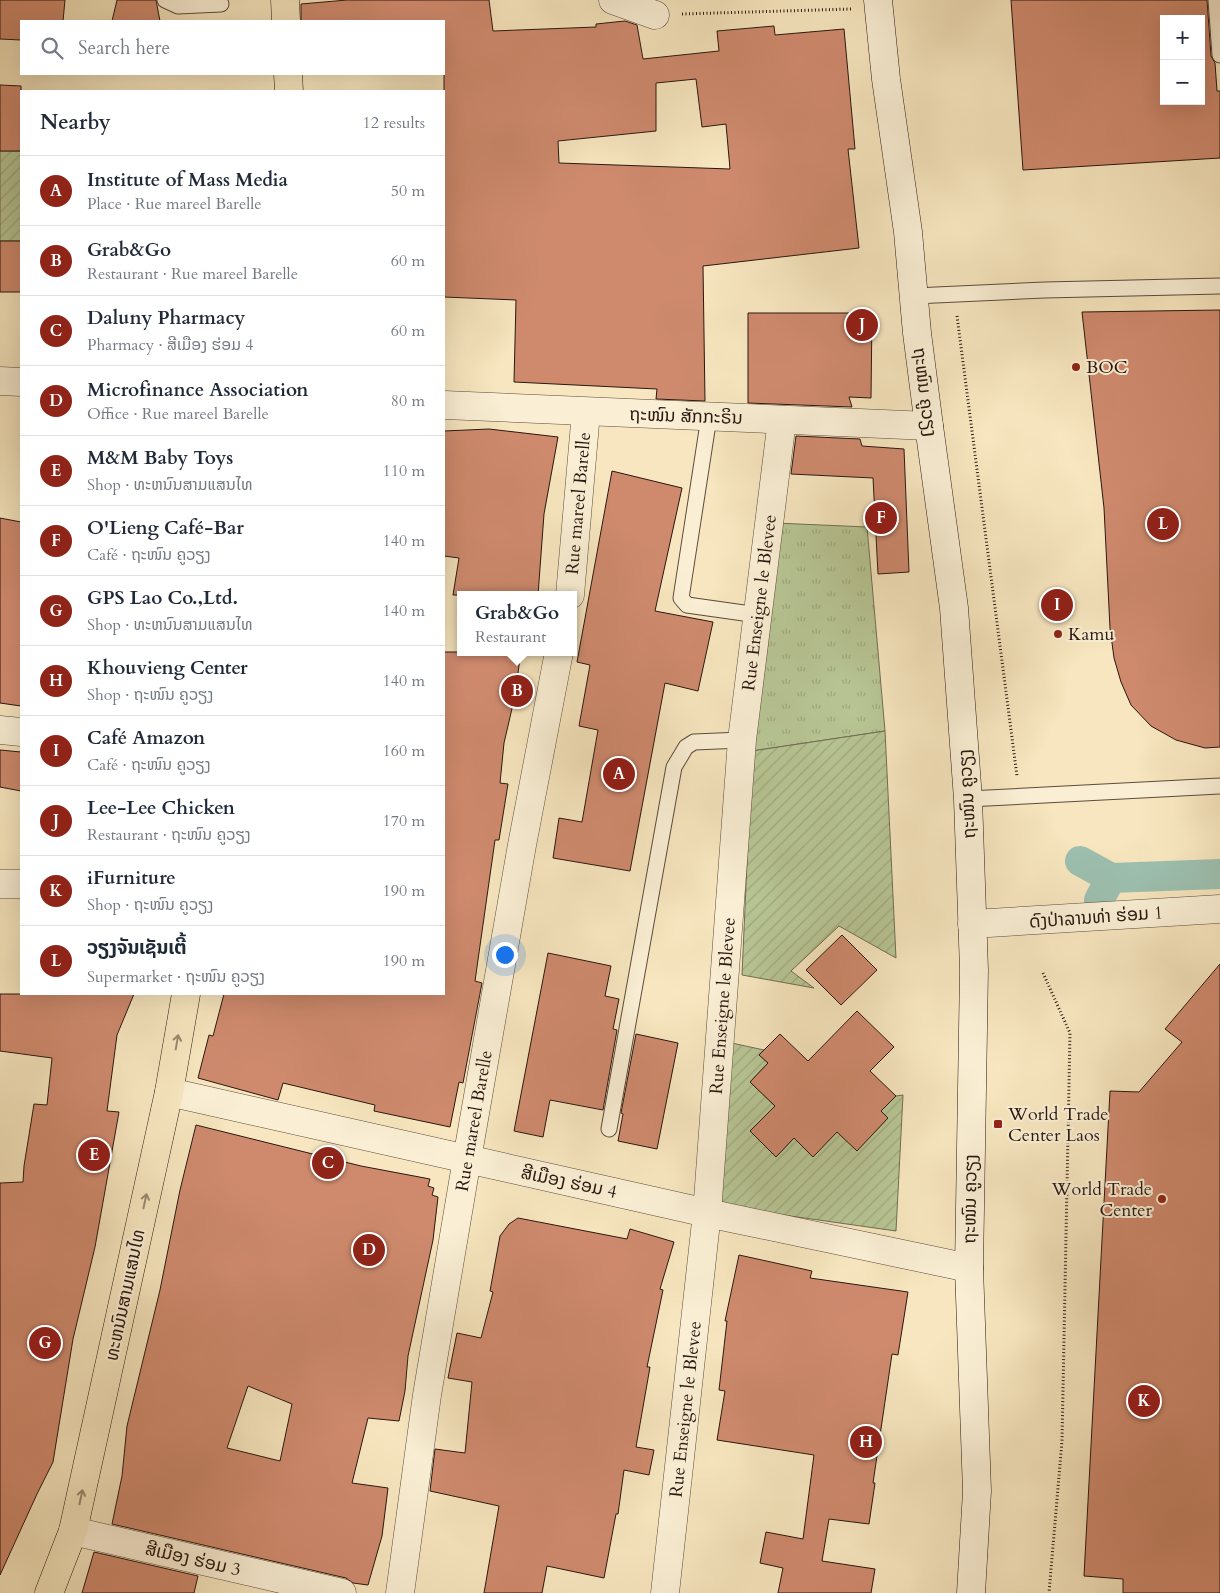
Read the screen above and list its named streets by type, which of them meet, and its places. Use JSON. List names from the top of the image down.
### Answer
{
  "streets": {
    "main road": ["ທະຫນົນສາມແສນໄທ"],
    "street": [
      "ຖະໜົນ ຄູວຽງ",
      "ຖະໜົນ ສັກກະຣິນ",
      "Rue mareel Barelle",
      "Rue Enseigne le Blevee",
      "ດົງປ່າລານທ່າ ຮ່ອມ 1",
      "ສີເມືອງ ຮ່ອມ 4",
      "ສີເມືອງ ຮ່ອມ 3"
    ]
  },
  "crossings": [
    ["ຖະໜົນ ຄູວຽງ", "ຖະໜົນ ສັກກະຣິນ"],
    ["ຖະໜົນ ຄູວຽງ", "ດົງປ່າລານທ່າ ຮ່ອມ 1"],
    ["ຖະໜົນ ຄູວຽງ", "ສີເມືອງ ຮ່ອມ 4"],
    ["ຖະໜົນ ສັກກະຣິນ", "Rue mareel Barelle"],
    ["ຖະໜົນ ສັກກະຣິນ", "Rue Enseigne le Blevee"],
    ["Rue mareel Barelle", "ສີເມືອງ ຮ່ອມ 4"],
    ["Rue Enseigne le Blevee", "ສີເມືອງ ຮ່ອມ 4"],
    ["ສີເມືອງ ຮ່ອມ 4", "ທະຫນົນສາມແສນໄທ"],
    ["ທະຫນົນສາມແສນໄທ", "ສີເມືອງ ຮ່ອມ 3"]
  ],
  "one_way": ["ທະຫນົນສາມແສນໄທ"],
  "places": {
    "other": ["BOC", "Kamu", "World Trade Center"],
    "transit": ["World Trade Center Laos"]
  },
  "page": {
    "map_buttons": ["+", "−"],
    "search": "Search here",
    "heading": ["Nearby", "12 results"],
    "list": [
      {
        "mark": "A",
        "name": "Institute of Mass Media",
        "note": "Place · Rue mareel Barelle",
        "value": "50 m"
      },
      {
        "mark": "B",
        "name": "Grab&Go",
        "note": "Restaurant · Rue mareel Barelle",
        "value": "60 m"
      },
      {
        "mark": "C",
        "name": "Daluny Pharmacy",
        "note": "Pharmacy · ສີເມືອງ ຮ່ອມ 4",
        "value": "60 m"
      },
      {
        "mark": "D",
        "name": "Microfinance Association",
        "note": "Office · Rue mareel Barelle",
        "value": "80 m"
      },
      {
        "mark": "E",
        "name": "M&M Baby Toys",
        "note": "Shop · ທະຫນົນສາມແສນໄທ",
        "value": "110 m"
      },
      {
        "mark": "F",
        "name": "O'Lieng Café-Bar",
        "note": "Café · ຖະໜົນ ຄູວຽງ",
        "value": "140 m"
      },
      {
        "mark": "G",
        "name": "GPS Lao Co.,Ltd.",
        "note": "Shop · ທະຫນົນສາມແສນໄທ",
        "value": "140 m"
      },
      {
        "mark": "H",
        "name": "Khouvieng Center",
        "note": "Shop · ຖະໜົນ ຄູວຽງ",
        "value": "140 m"
      },
      {
        "mark": "I",
        "name": "Café Amazon",
        "note": "Café · ຖະໜົນ ຄູວຽງ",
        "value": "160 m"
      },
      {
        "mark": "J",
        "name": "Lee-Lee Chicken",
        "note": "Restaurant · ຖະໜົນ ຄູວຽງ",
        "value": "170 m"
      },
      {
        "mark": "K",
        "name": "iFurniture",
        "note": "Shop · ຖະໜົນ ຄູວຽງ",
        "value": "190 m"
      },
      {
        "mark": "L",
        "name": "ວຽງຈັນເຊັນເຕີ້",
        "note": "Supermarket · ຖະໜົນ ຄູວຽງ",
        "value": "190 m"
      }
    ],
    "pins": [
      "J",
      "F",
      "L",
      "I",
      "B",
      "A",
      "E",
      "C",
      "D",
      "G",
      "K",
      "H"
    ],
    "popup": ["Grab&Go", "Restaurant"]
  }
}
